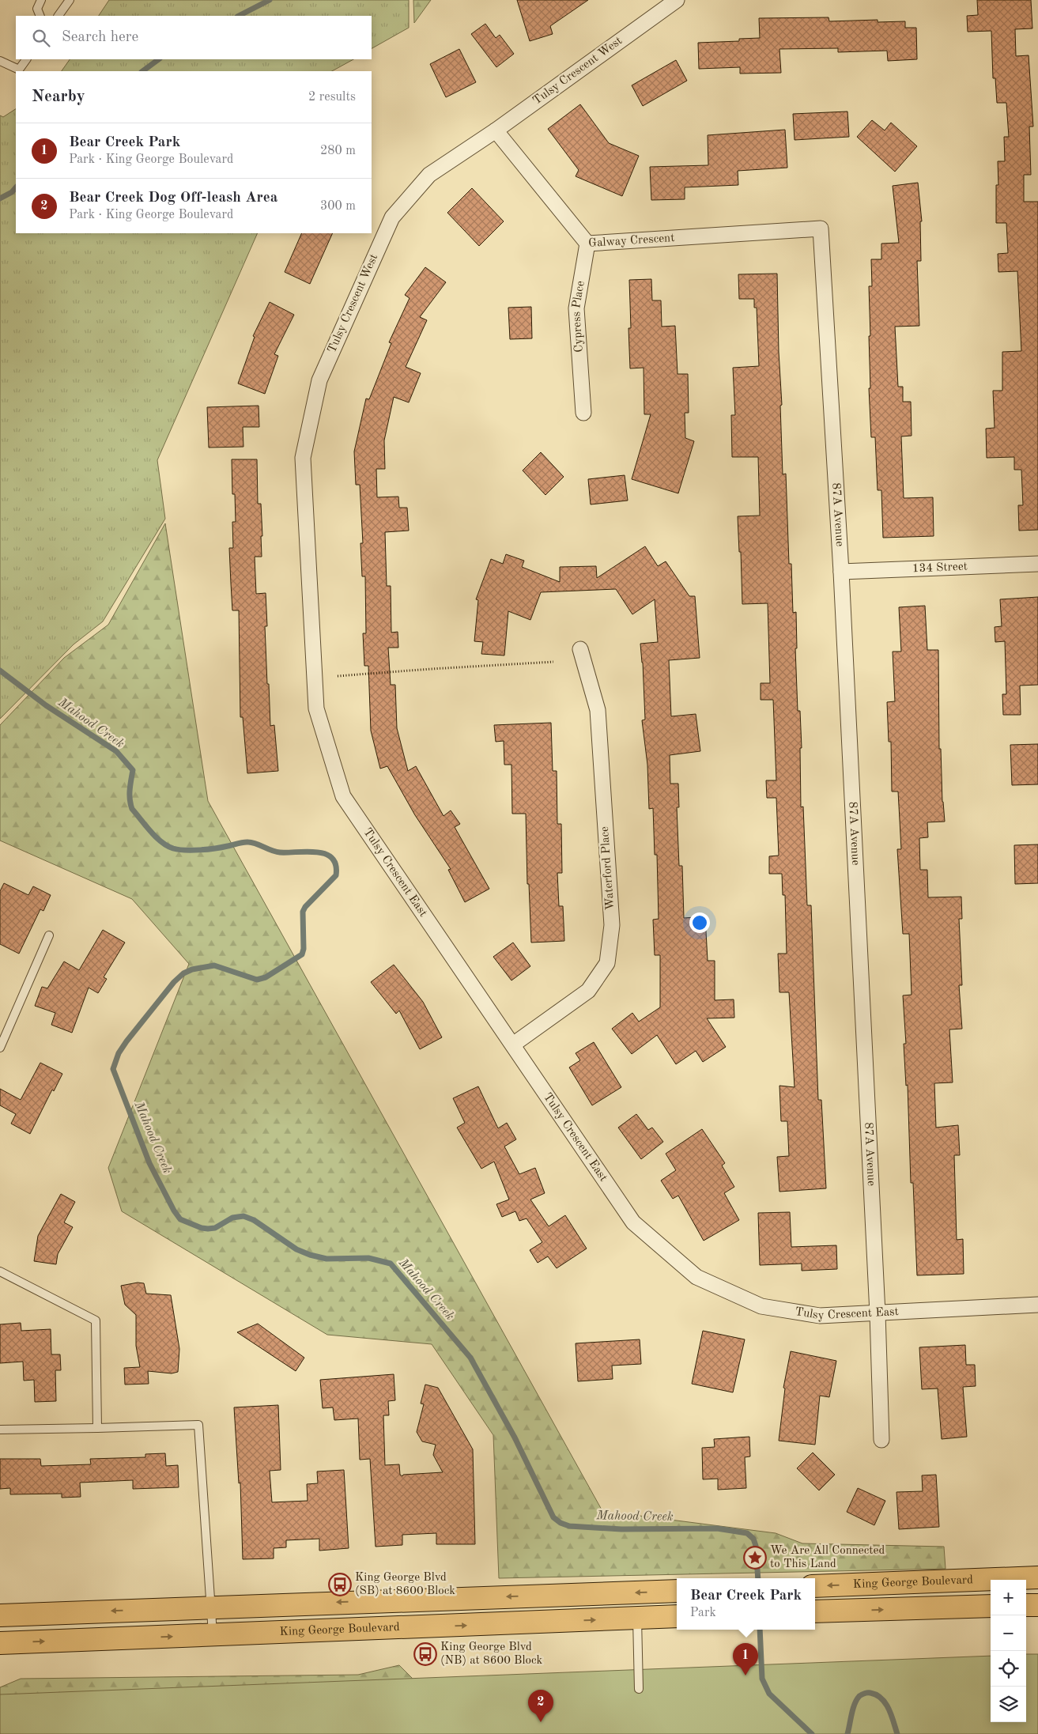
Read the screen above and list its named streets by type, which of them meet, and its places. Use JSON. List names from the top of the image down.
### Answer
{
  "streets": {
    "main road": ["King George Boulevard"],
    "street": [
      "Tulsy Crescent West",
      "Galway Crescent",
      "Cypress Place",
      "87A Avenue",
      "134 Street",
      "Waterford Place",
      "Tulsy Crescent East"
    ]
  },
  "crossings": [
    ["Tulsy Crescent West", "Galway Crescent"],
    ["Tulsy Crescent West", "Tulsy Crescent East"],
    ["Galway Crescent", "Cypress Place"],
    ["Galway Crescent", "87A Avenue"],
    ["87A Avenue", "134 Street"],
    ["87A Avenue", "Tulsy Crescent East"],
    ["Waterford Place", "Tulsy Crescent East"]
  ],
  "water": ["Mahood Creek"],
  "places": {
    "place": ["We Are All Connected to This Land"],
    "bus stop": ["King George Blvd (SB) at 8600 Block", "King George Blvd (NB) at 8600 Block"]
  },
  "page": {
    "search": "Search here",
    "heading": ["Nearby", "2 results"],
    "list": [
      {
        "mark": "1",
        "name": "Bear Creek Park",
        "note": "Park · King George Boulevard",
        "value": "280 m"
      },
      {
        "mark": "2",
        "name": "Bear Creek Dog Off-leash Area",
        "note": "Park · King George Boulevard",
        "value": "300 m"
      }
    ],
    "popup": ["Bear Creek Park", "Park"],
    "map_buttons": ["+", "−"],
    "pins": ["1", "2"]
  }
}
